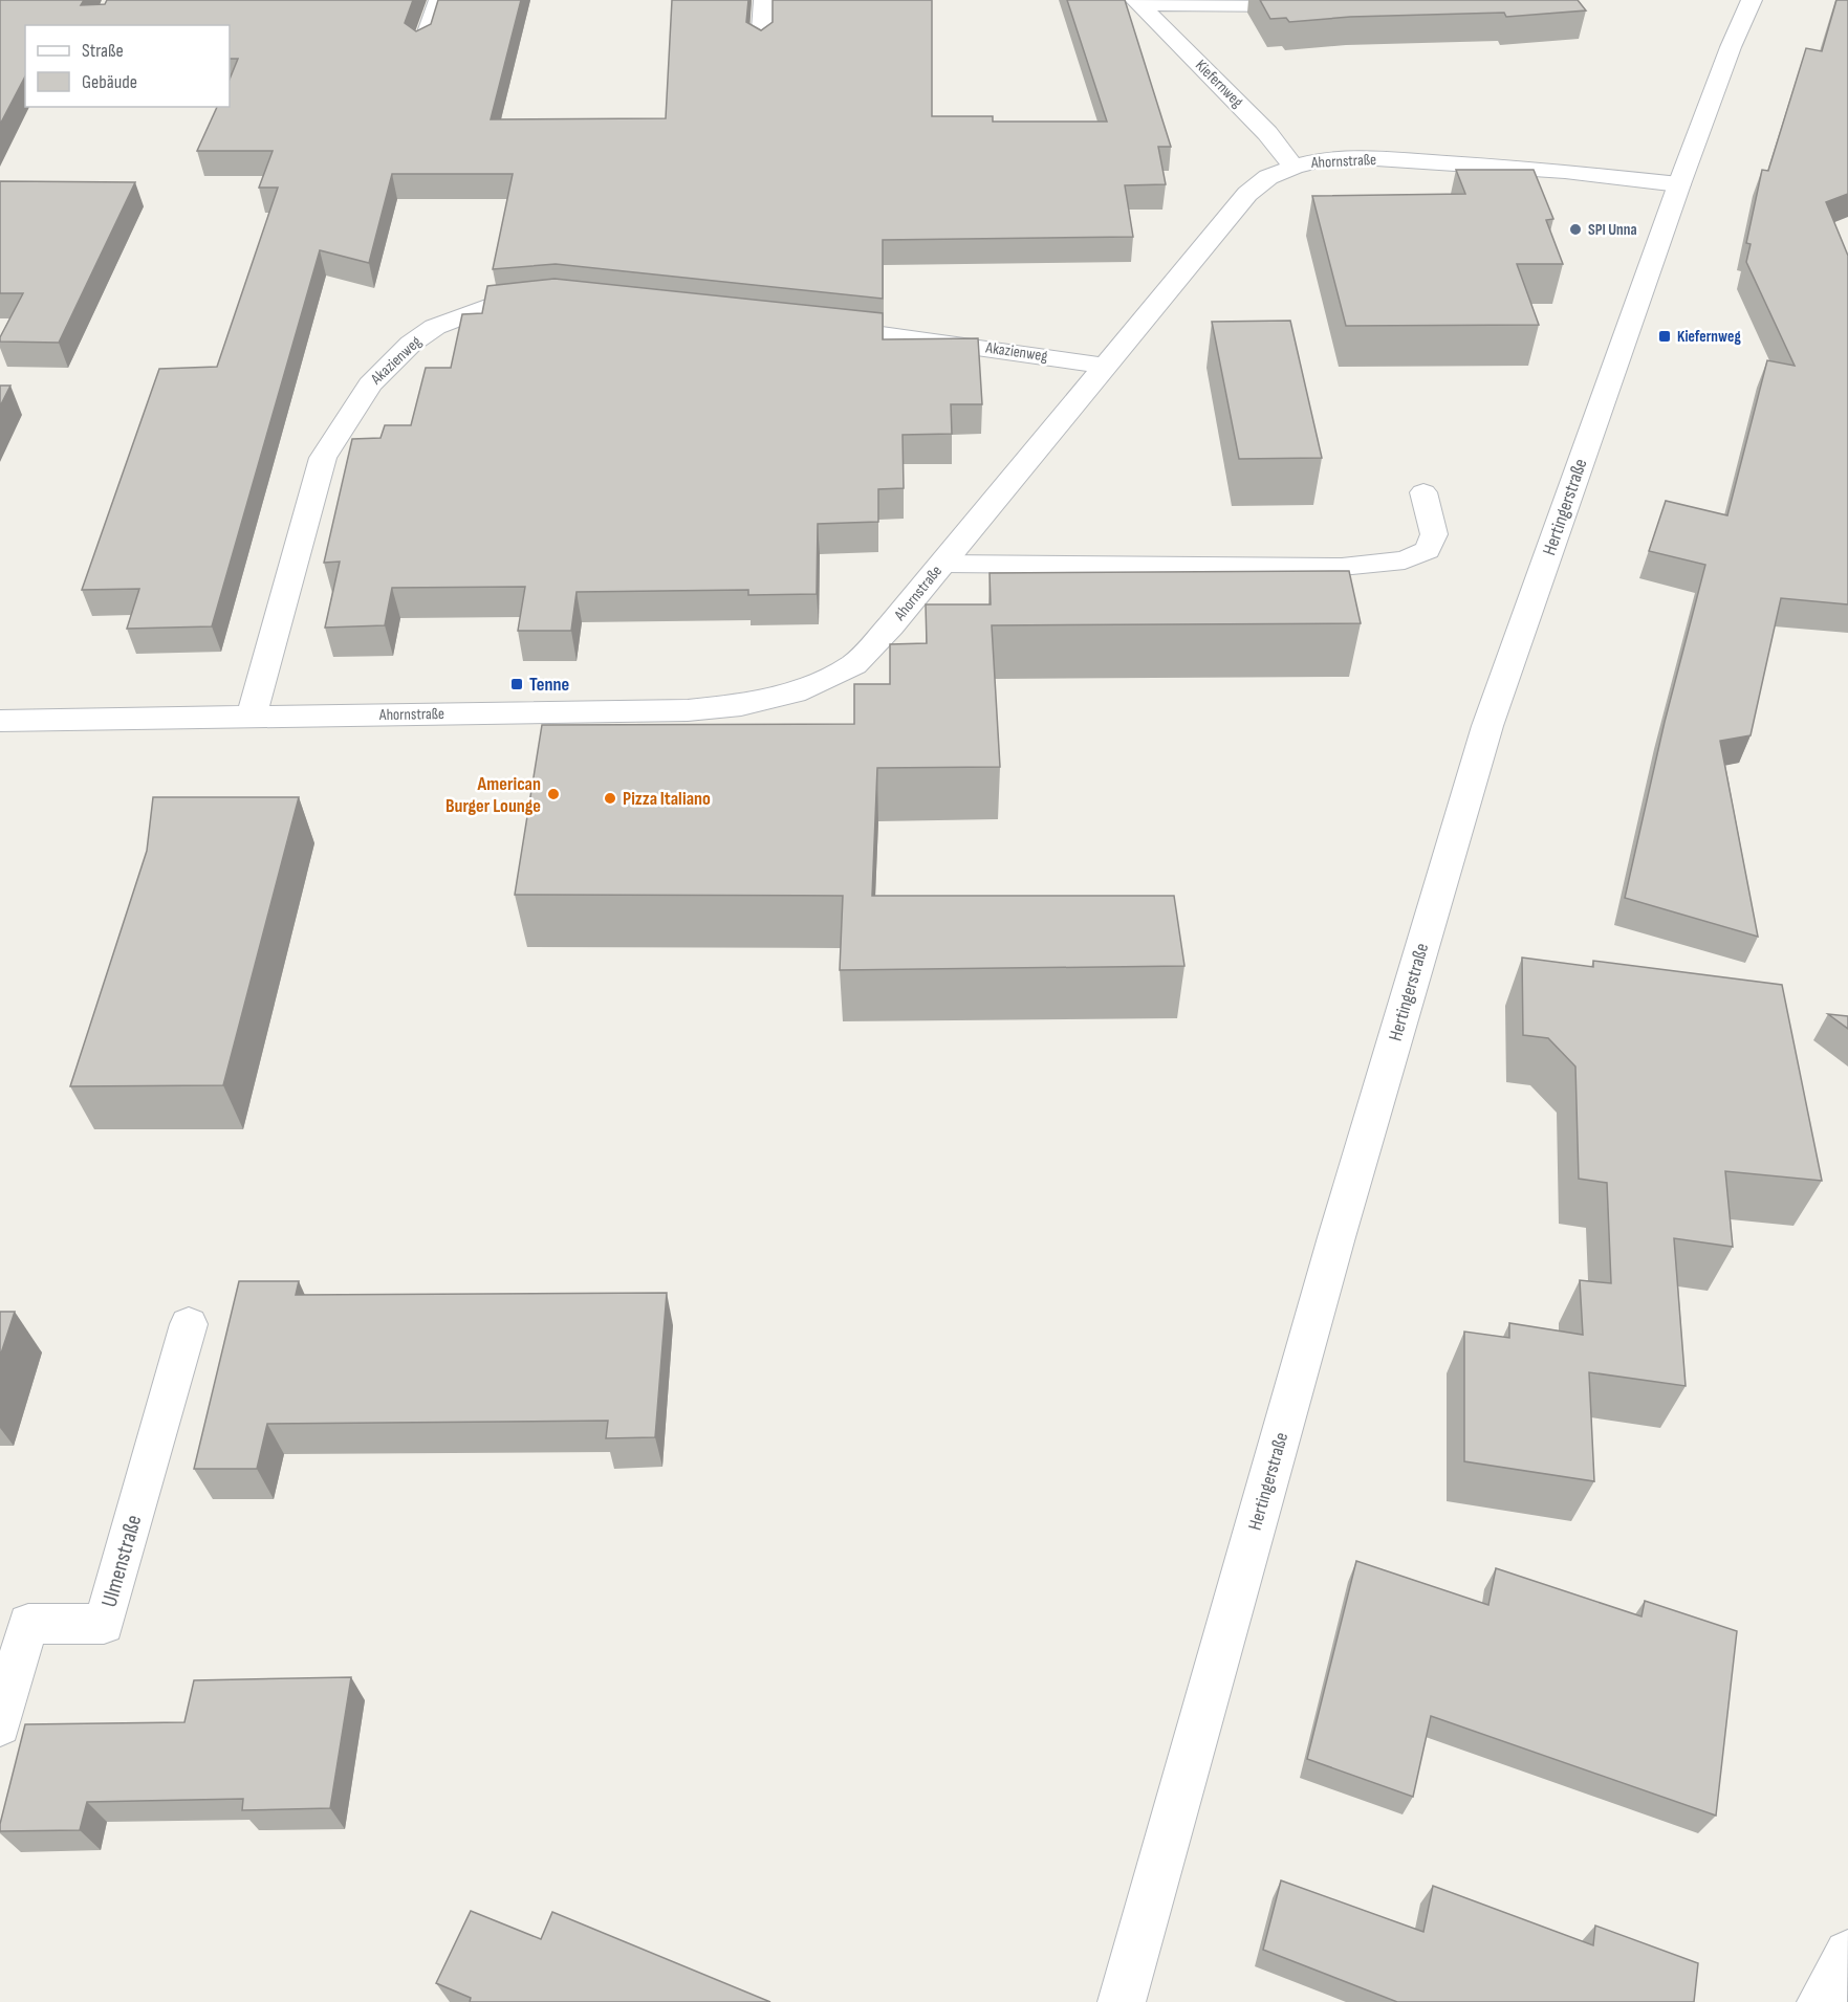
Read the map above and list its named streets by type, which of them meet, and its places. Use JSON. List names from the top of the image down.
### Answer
{
  "streets": {
    "street": [
      "Kiefernweg",
      "Ahornstraße",
      "Akazienweg",
      "Hertingerstraße"
    ],
    "lane": ["Ulmenstraße"]
  },
  "crossings": [
    ["Kiefernweg", "Ahornstraße"],
    ["Ahornstraße", "Akazienweg"],
    ["Ahornstraße", "Hertingerstraße"]
  ],
  "places": {
    "other": ["SPI Unna", "American Burger Lounge", "Pizza Italiano"],
    "transit": ["Kiefernweg", "Tenne"]
  },
  "legend": ["Straße", "Gebäude"]
}
